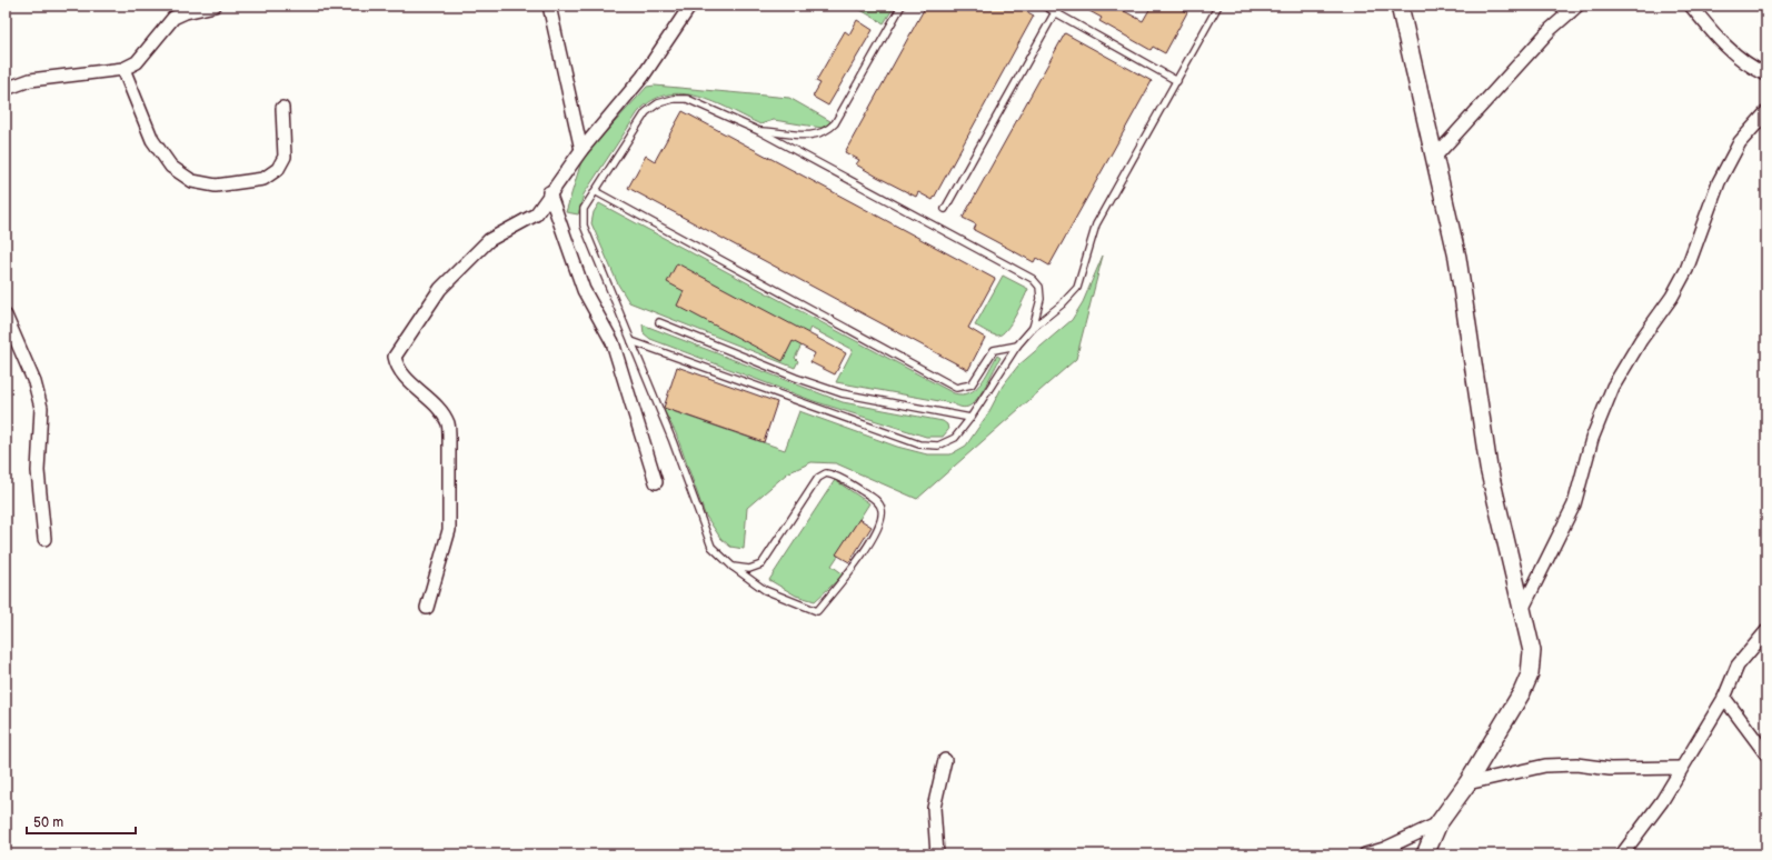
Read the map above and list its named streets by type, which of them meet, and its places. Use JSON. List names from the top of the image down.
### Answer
{
  "scale_bar": "50 m"
}
